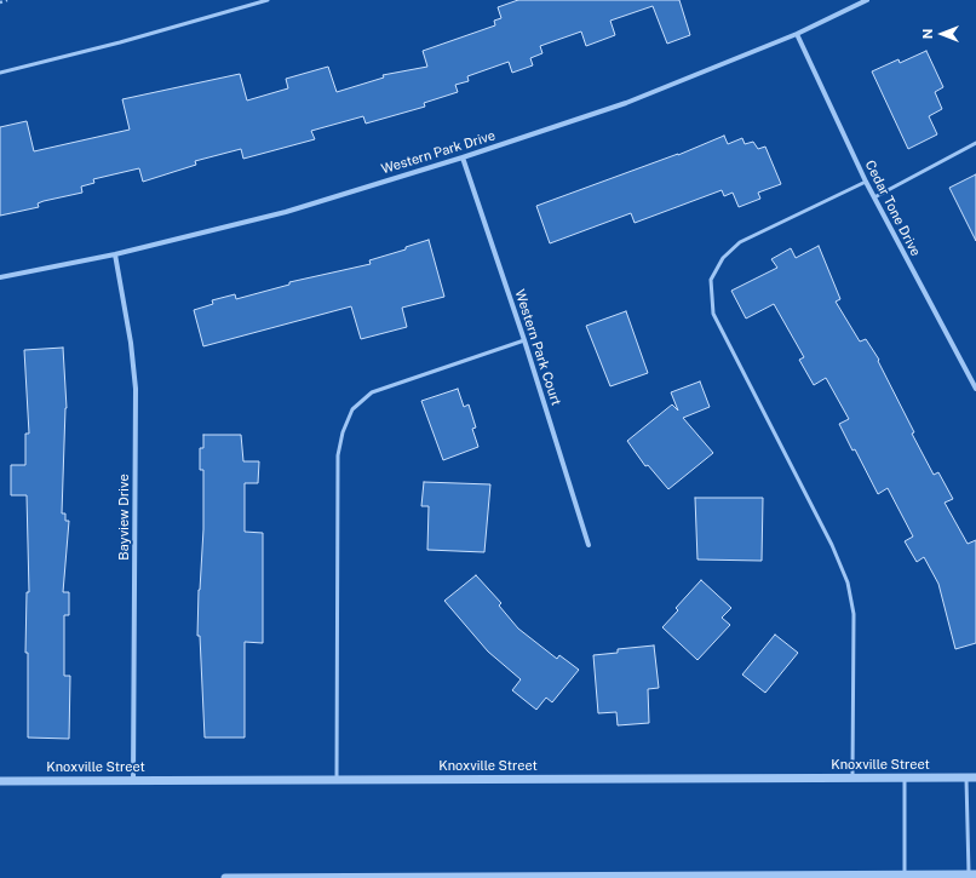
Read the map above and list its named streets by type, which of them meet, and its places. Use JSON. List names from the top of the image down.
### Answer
{
  "streets": {
    "street": [
      "Western Park Drive",
      "Cedar Tone Drive",
      "Western Park Court",
      "Bayview Drive",
      "Knoxville Street"
    ]
  },
  "crossings": [
    ["Western Park Drive", "Cedar Tone Drive"],
    ["Western Park Drive", "Western Park Court"],
    ["Western Park Drive", "Bayview Drive"],
    ["Bayview Drive", "Knoxville Street"]
  ],
  "north": "left"
}
